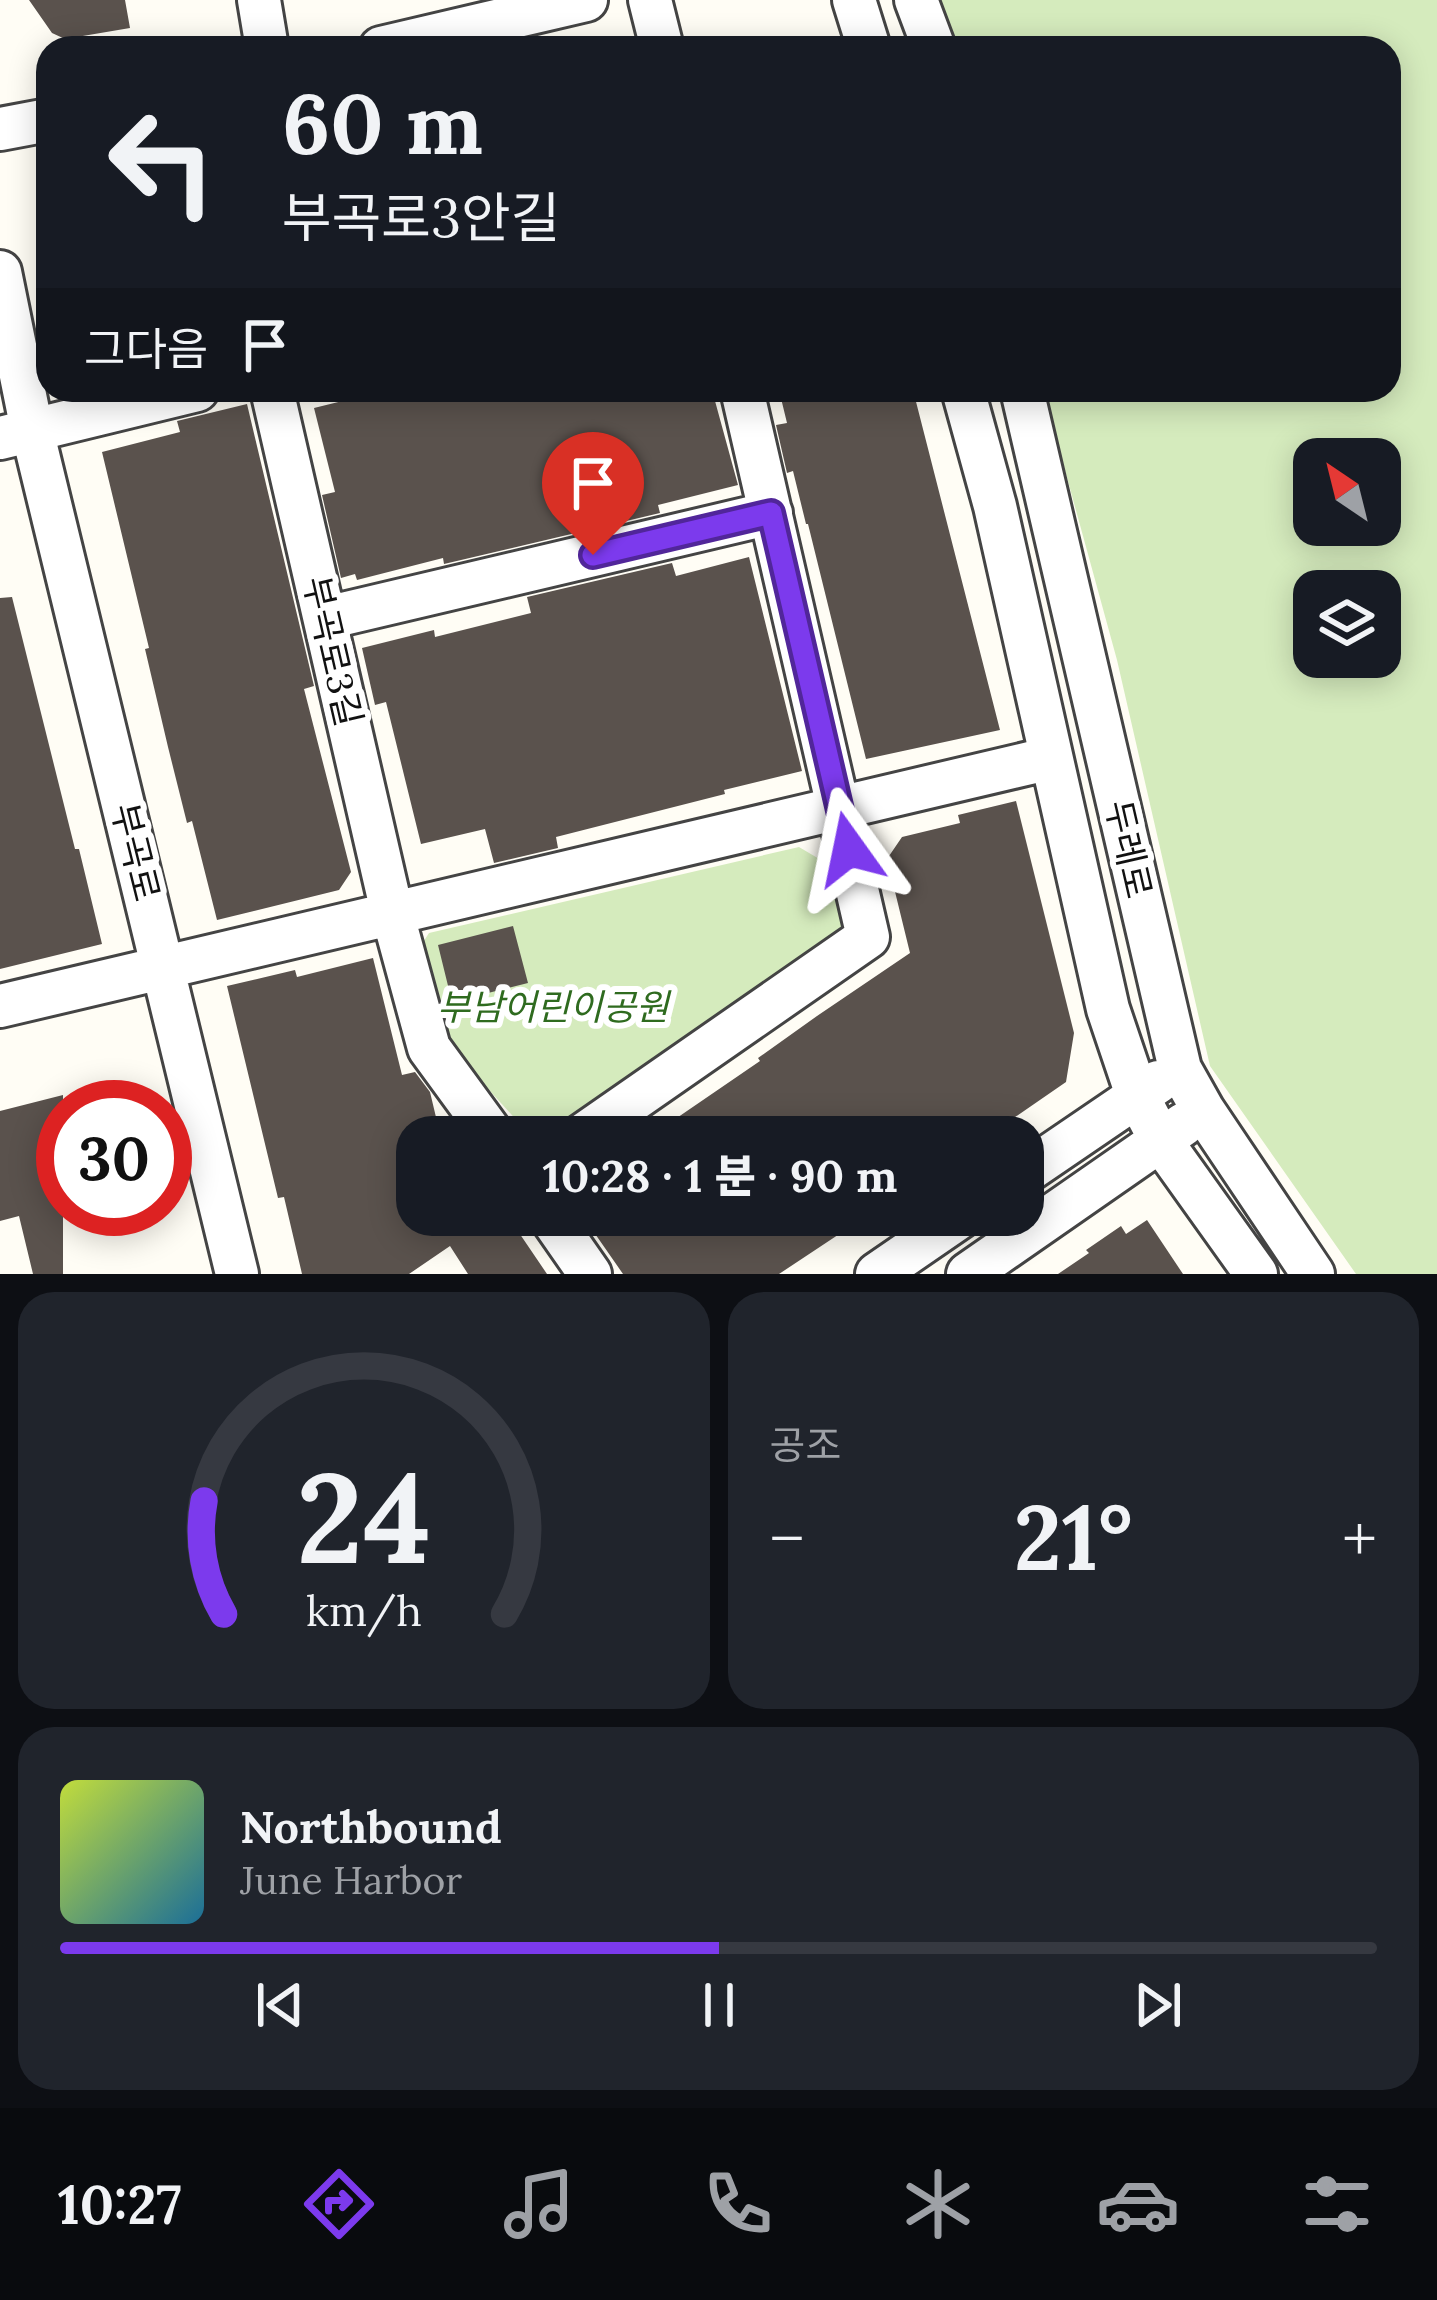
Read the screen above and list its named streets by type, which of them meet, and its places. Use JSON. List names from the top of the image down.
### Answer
{
  "streets": {
    "street": ["부곡로3길", "두레로", "부곡로"]
  },
  "parks": ["부남어린이공원"],
  "north": "top left",
  "page": {
    "turn": ["60 m", "부곡로3안길"],
    "then": "그다음",
    "limit": "30",
    "trip": "10:28 · 1 분 · 90 m",
    "tile": "공조",
    "heat": ["−", "21°", "+"],
    "song": ["Northbound", "June Harbor"],
    "tabs": "10:27",
    "gauge": ["24", "km/h"]
  }
}
